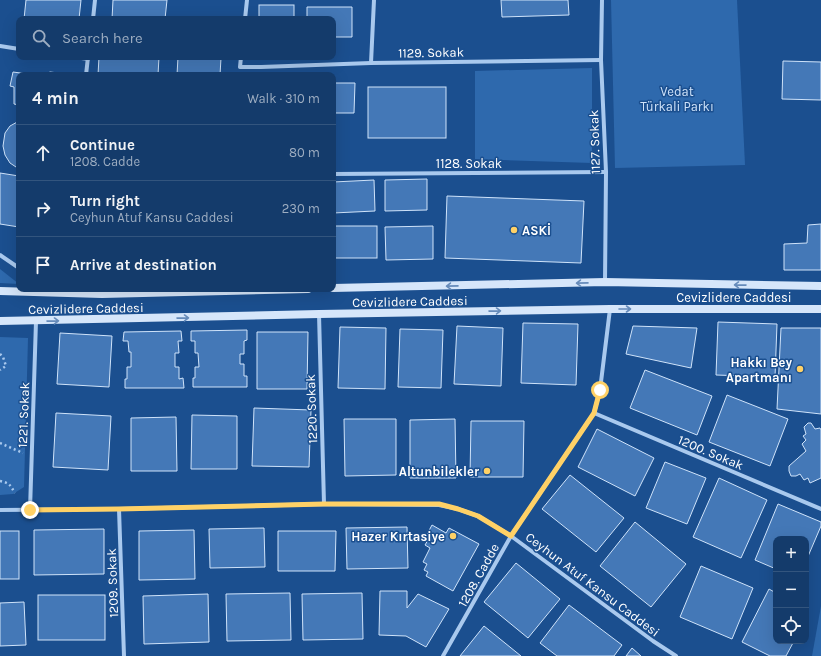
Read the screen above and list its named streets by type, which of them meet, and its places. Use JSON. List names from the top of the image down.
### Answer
{
  "streets": {
    "main road": ["Cevizlidere Caddesi"],
    "street": [
      "1129. Sokak",
      "1127. Sokak",
      "1128. Sokak",
      "1220. Sokak",
      "1221. Sokak",
      "1200. Sokak",
      "1208. Cadde",
      "1209. Sokak",
      "Ceyhun Atuf Kansu Caddesi"
    ]
  },
  "crossings": [
    ["1129. Sokak", "1127. Sokak"],
    ["1127. Sokak", "1128. Sokak"],
    ["1127. Sokak", "Cevizlidere Caddesi"],
    ["Cevizlidere Caddesi", "1220. Sokak"],
    ["Cevizlidere Caddesi", "1221. Sokak"],
    ["Cevizlidere Caddesi", "1208. Cadde"],
    ["1220. Sokak", "Ceyhun Atuf Kansu Caddesi"],
    ["1221. Sokak", "Ceyhun Atuf Kansu Caddesi"],
    ["1200. Sokak", "1208. Cadde"],
    ["1208. Cadde", "Ceyhun Atuf Kansu Caddesi"],
    ["1209. Sokak", "Ceyhun Atuf Kansu Caddesi"]
  ],
  "parks": ["Vedat Türkali Parkı"],
  "places": [
    "ASKİ",
    "Hakkı Bey Apartmanı",
    "Altunbilekler",
    "Hazer Kırtasiye"
  ],
  "page": {
    "search": "Search here",
    "heading": ["4 min", "Walk · 310 m"],
    "list": [
      ["Continue", "1208. Cadde", "80 m"],
      ["Turn right", "Ceyhun Atuf Kansu Caddesi", "230 m"],
      "Arrive at destination"
    ],
    "map_buttons": ["+", "−"]
  }
}
